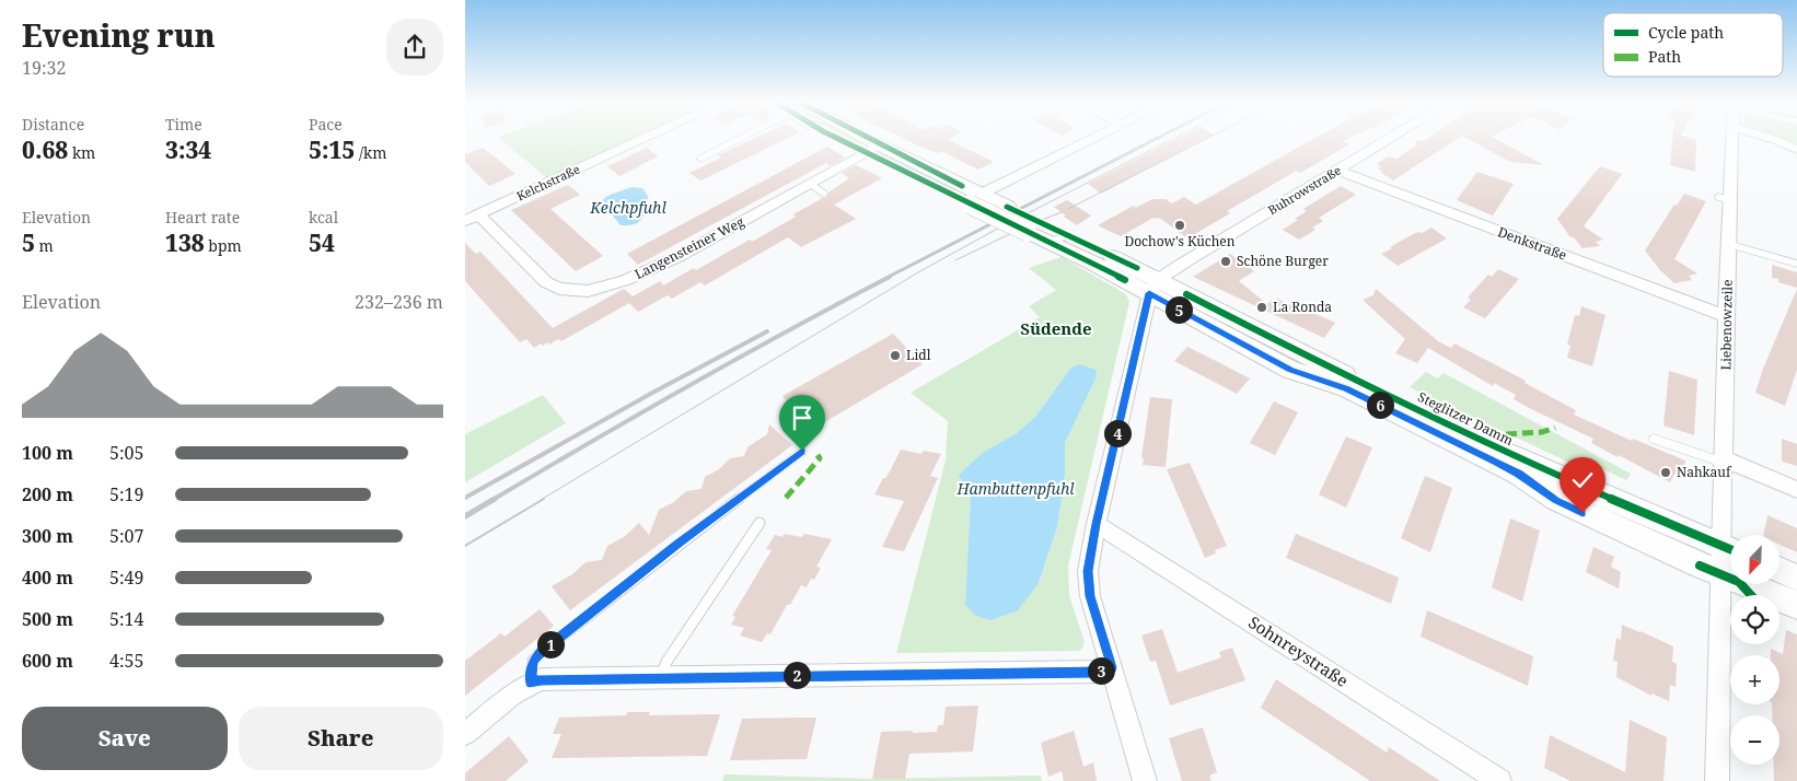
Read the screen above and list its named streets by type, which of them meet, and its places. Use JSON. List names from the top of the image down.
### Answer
{
  "streets": {
    "main road": ["Steglitzer Damm"],
    "street": [
      "Kelchstraße",
      "Buhrowstraße",
      "Denkstraße",
      "Langensteiner Weg",
      "Liebenowzeile",
      "Sohnreystraße"
    ]
  },
  "crossings": [
    ["Kelchstraße", "Langensteiner Weg"],
    ["Buhrowstraße", "Denkstraße"],
    ["Buhrowstraße", "Steglitzer Damm"],
    ["Denkstraße", "Liebenowzeile"],
    ["Langensteiner Weg", "Steglitzer Damm"],
    ["Liebenowzeile", "Steglitzer Damm"]
  ],
  "districts": ["Südende"],
  "water": ["Kelchpfuhl", "Hambuttenpfuhl"],
  "places": [
    "Dochow's Küchen",
    "Schöne Burger",
    "La Ronda",
    "Lidl",
    "Nahkauf"
  ],
  "legend": ["Cycle path", "Path"],
  "north": "bottom left",
  "page": {
    "heading": ["Evening run", "19:32"],
    "stats": [
      ["Distance", "0.68 km"],
      ["Time", "3:34"],
      ["Pace", "5:15 /km"],
      ["Elevation", "5 m"],
      ["Heart rate", "138 bpm"],
      ["kcal", "54"]
    ],
    "chart": ["Elevation", "232–236 m"],
    "pins": [
      "5",
      "6",
      "4",
      "1",
      "3",
      "2"
    ],
    "list": [
      {
        "name": "100 m",
        "note": "5:05"
      },
      {
        "name": "200 m",
        "note": "5:19"
      },
      {
        "name": "300 m",
        "note": "5:07"
      },
      {
        "name": "400 m",
        "note": "5:49"
      },
      {
        "name": "500 m",
        "note": "5:14"
      },
      {
        "name": "600 m",
        "note": "4:55"
      }
    ],
    "map_buttons": ["+", "−"],
    "buttons": ["Save", "Share"]
  }
}
